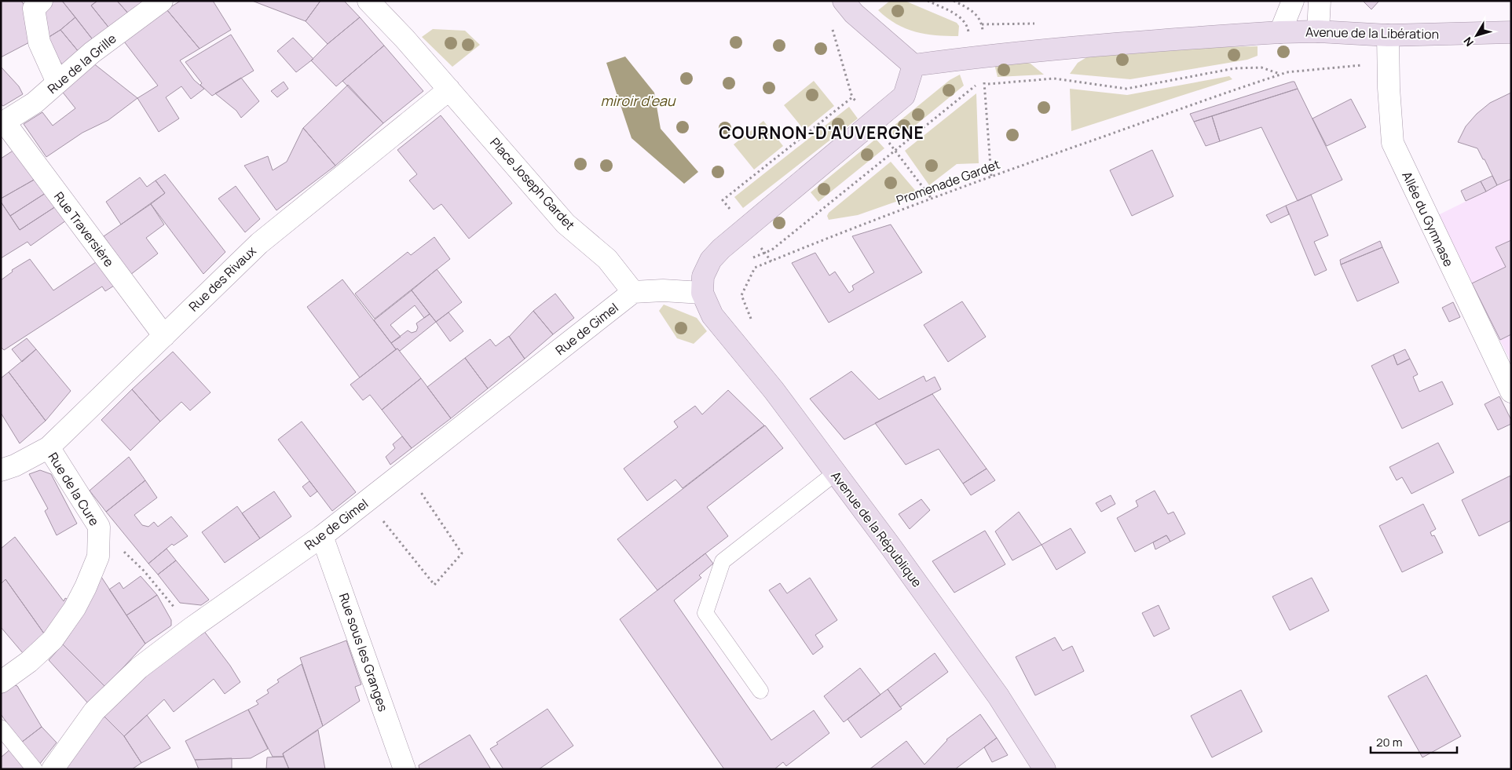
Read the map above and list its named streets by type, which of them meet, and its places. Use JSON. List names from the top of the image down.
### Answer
{
  "streets": {
    "street": [
      "Avenue de la Libération",
      "Rue de la Grille",
      "Place Joseph Gardet",
      "Allée du Gymnase",
      "Rue Traversière",
      "Rue des Rivaux",
      "Rue de Gimel",
      "Rue de la Cure",
      "Avenue de la République",
      "Rue sous les Granges"
    ],
    "path": ["Promenade Gardet"]
  },
  "crossings": [
    ["Avenue de la Libération", "Allée du Gymnase"],
    ["Rue de la Grille", "Rue Traversière"],
    ["Place Joseph Gardet", "Rue des Rivaux"],
    ["Place Joseph Gardet", "Rue de Gimel"],
    ["Rue Traversière", "Rue des Rivaux"],
    ["Rue des Rivaux", "Rue de la Cure"],
    ["Rue de Gimel", "Rue sous les Granges"]
  ],
  "districts": ["COURNON-D'AUVERGNE"],
  "water": ["miroir d'eau"],
  "scale_bar": "20 m",
  "north": "bottom left"
}
